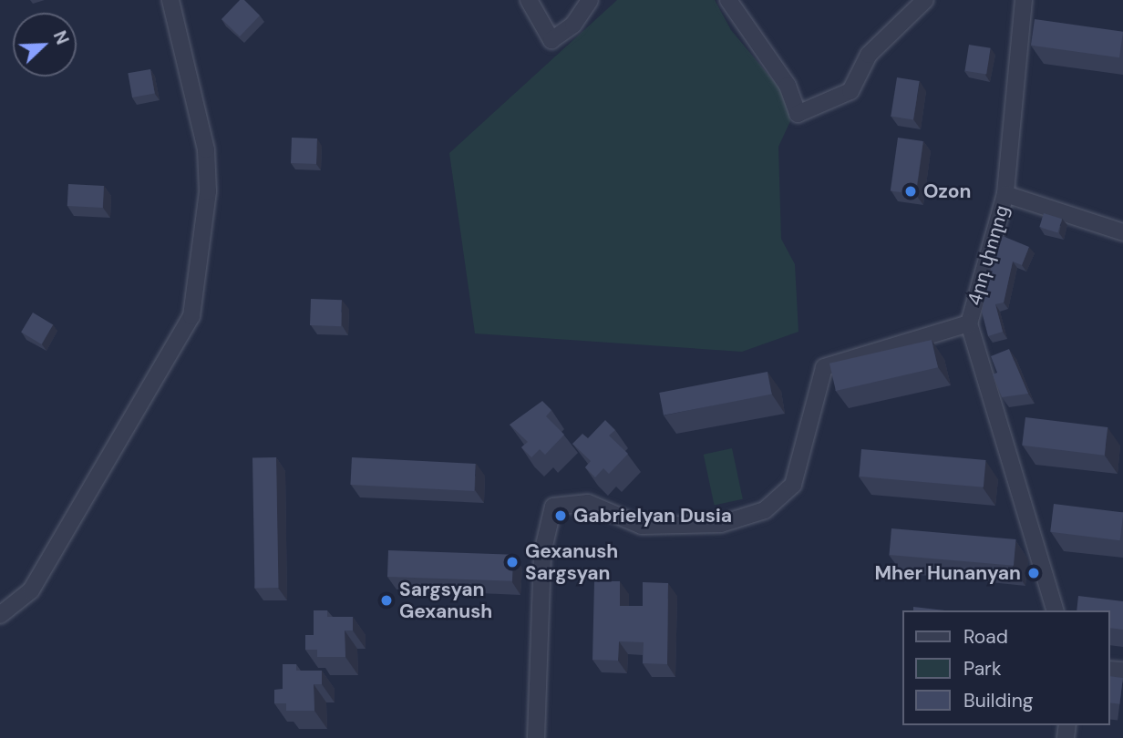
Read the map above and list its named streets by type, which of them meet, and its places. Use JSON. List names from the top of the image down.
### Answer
{
  "streets": {
    "street": ["4րդ փողոց"]
  },
  "places": [
    "Ozon",
    "Gabrielyan Dusia",
    "Gexanush Sargsyan",
    "Mher Hunanyan",
    "Sargsyan Gexanush"
  ],
  "legend": ["Road", "Park", "Building"],
  "north": "top right"
}
